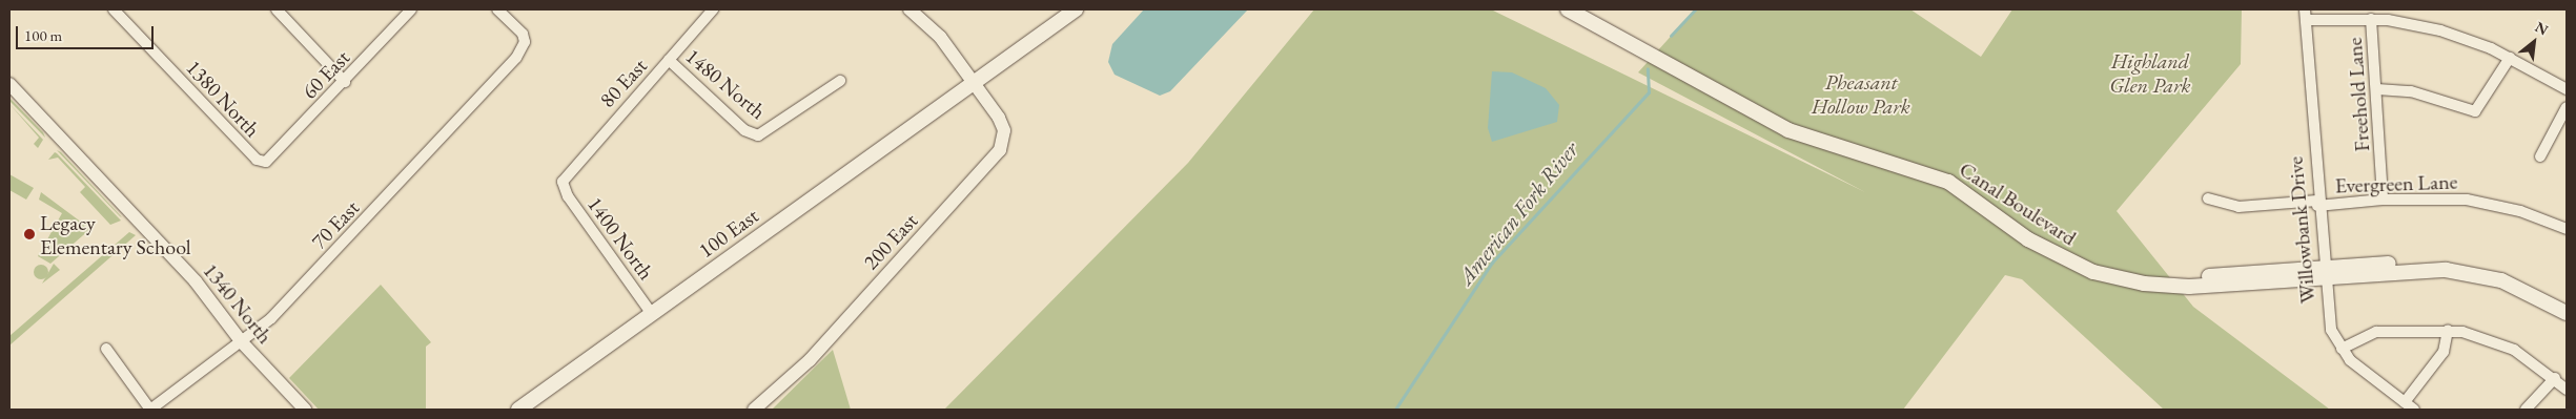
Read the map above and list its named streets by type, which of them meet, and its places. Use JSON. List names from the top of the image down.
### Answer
{
  "streets": {
    "main road": ["Canal Boulevard", "100 East"],
    "street": [
      "60 East",
      "80 East",
      "1480 North",
      "Freehold Lane",
      "1380 North",
      "Evergreen Lane",
      "70 East",
      "Willowbank Drive",
      "1400 North",
      "200 East",
      "1340 North"
    ]
  },
  "crossings": [
    ["60 East", "1380 North"],
    ["80 East", "1480 North"],
    ["80 East", "1400 North"],
    ["Freehold Lane", "Evergreen Lane"],
    ["Evergreen Lane", "Willowbank Drive"],
    ["Canal Boulevard", "Willowbank Drive"],
    ["70 East", "1340 North"],
    ["100 East", "1400 North"],
    ["100 East", "200 East"]
  ],
  "water": ["American Fork River"],
  "parks": ["Highland Glen Park", "Pheasant Hollow Park"],
  "places": ["Legacy Elementary School"],
  "scale_bar": "100 m",
  "north": "top right"
}
